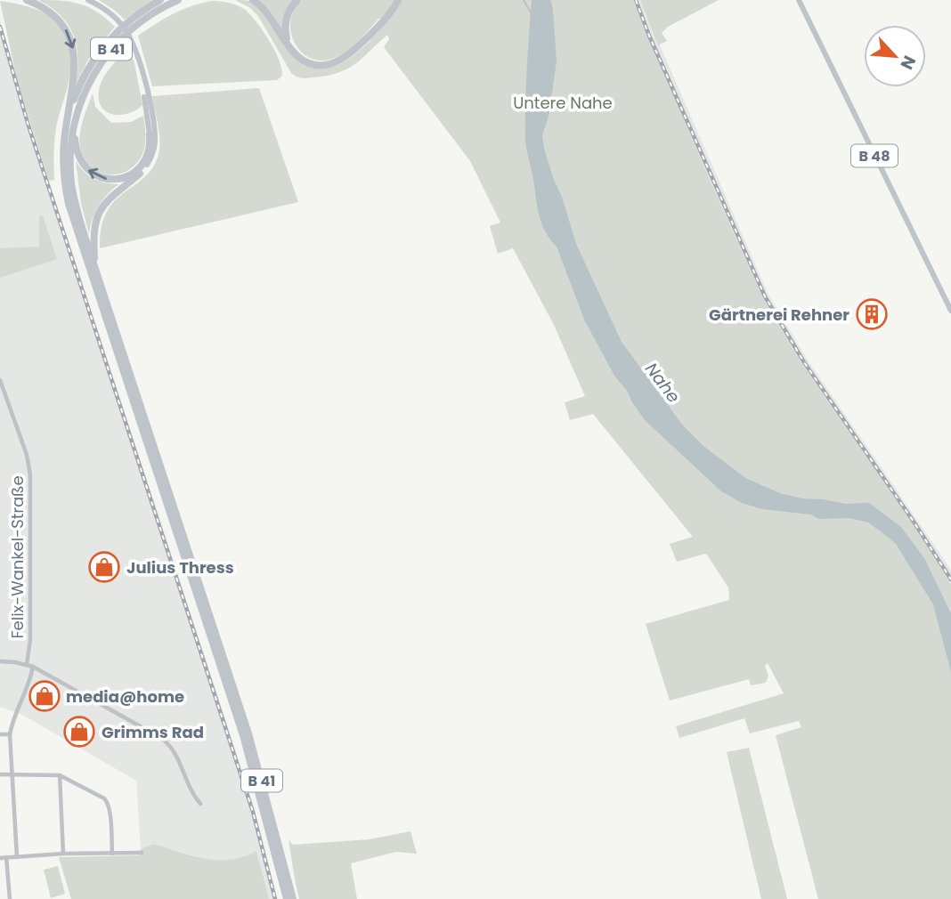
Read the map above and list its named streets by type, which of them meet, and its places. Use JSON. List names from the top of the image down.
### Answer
{
  "streets": {
    "highway": ["B 41"],
    "main road": ["B 48"],
    "street": ["Felix-Wankel-Straße"]
  },
  "water": ["Nahe"],
  "parks": ["Untere Nahe"],
  "places": {
    "building": ["Gärtnerei Rehner"],
    "shop": ["Julius Thress", "media@home", "Grimms Rad"]
  },
  "north": "bottom right"
}
